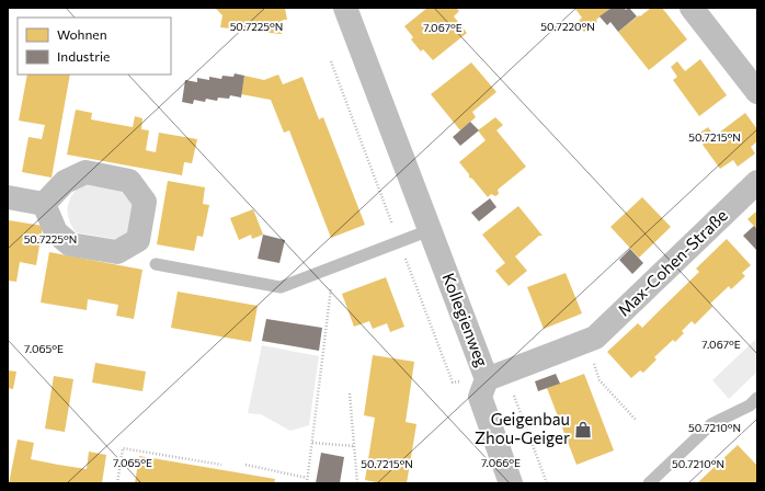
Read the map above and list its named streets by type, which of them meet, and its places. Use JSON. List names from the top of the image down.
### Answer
{
  "streets": {
    "street": ["Max-Cohen-Straße", "Kollegienweg"]
  },
  "crossings": [
    ["Max-Cohen-Straße", "Kollegienweg"]
  ],
  "places": {
    "shop": ["Geigenbau Zhou-Geiger"]
  },
  "legend": ["Wohnen", "Industrie"],
  "coordinates": [
    "50.7225°N",
    "50.7220°N",
    "7.067°E",
    "50.7215°N",
    "7.065°E",
    "50.7210°N",
    "7.066°E"
  ]
}
